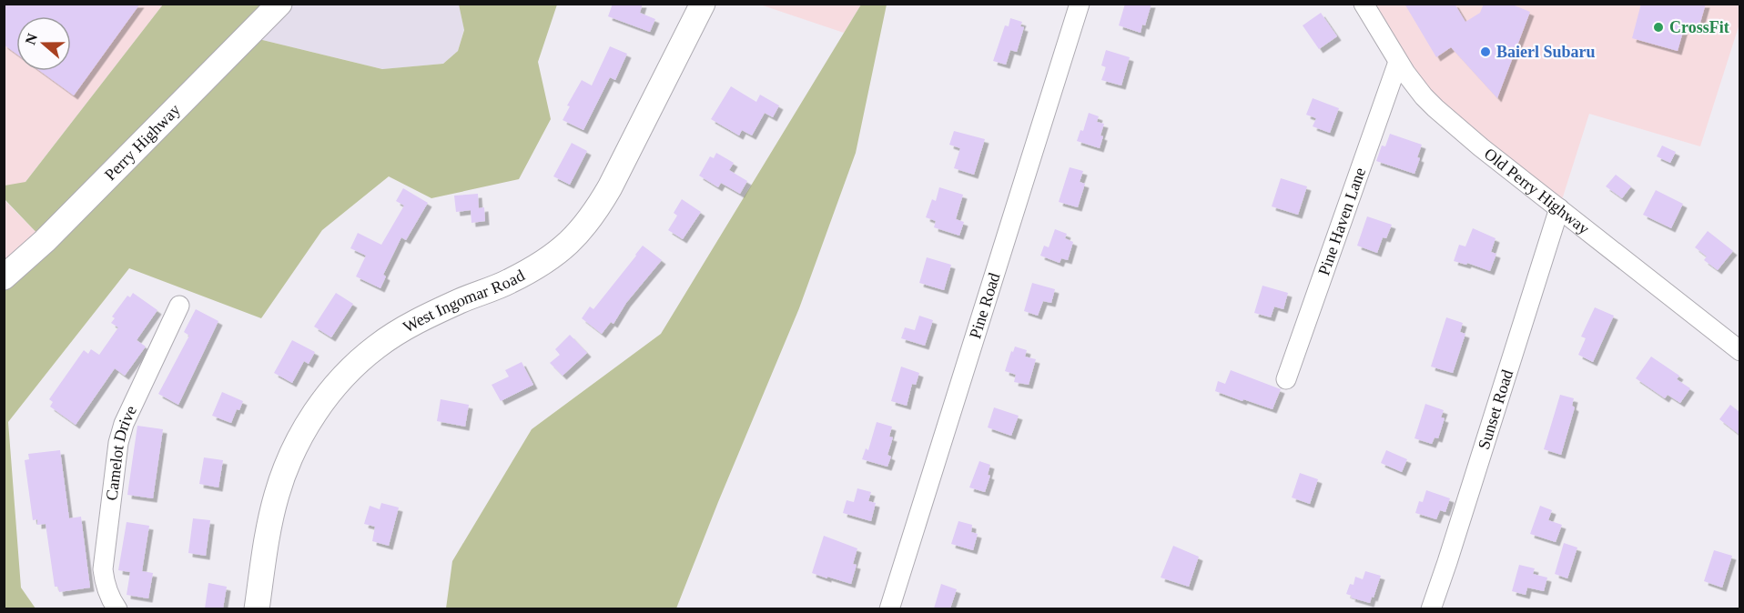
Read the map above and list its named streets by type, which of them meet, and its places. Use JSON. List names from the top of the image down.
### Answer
{
  "streets": {
    "main road": ["Perry Highway", "West Ingomar Road"],
    "street": [
      "Old Perry Highway",
      "Pine Haven Lane",
      "Pine Road",
      "Sunset Road",
      "Camelot Drive"
    ]
  },
  "crossings": [
    ["Old Perry Highway", "Pine Haven Lane"],
    ["Old Perry Highway", "Sunset Road"]
  ],
  "places": ["CrossFit", "Baierl Subaru"],
  "north": "left"
}
